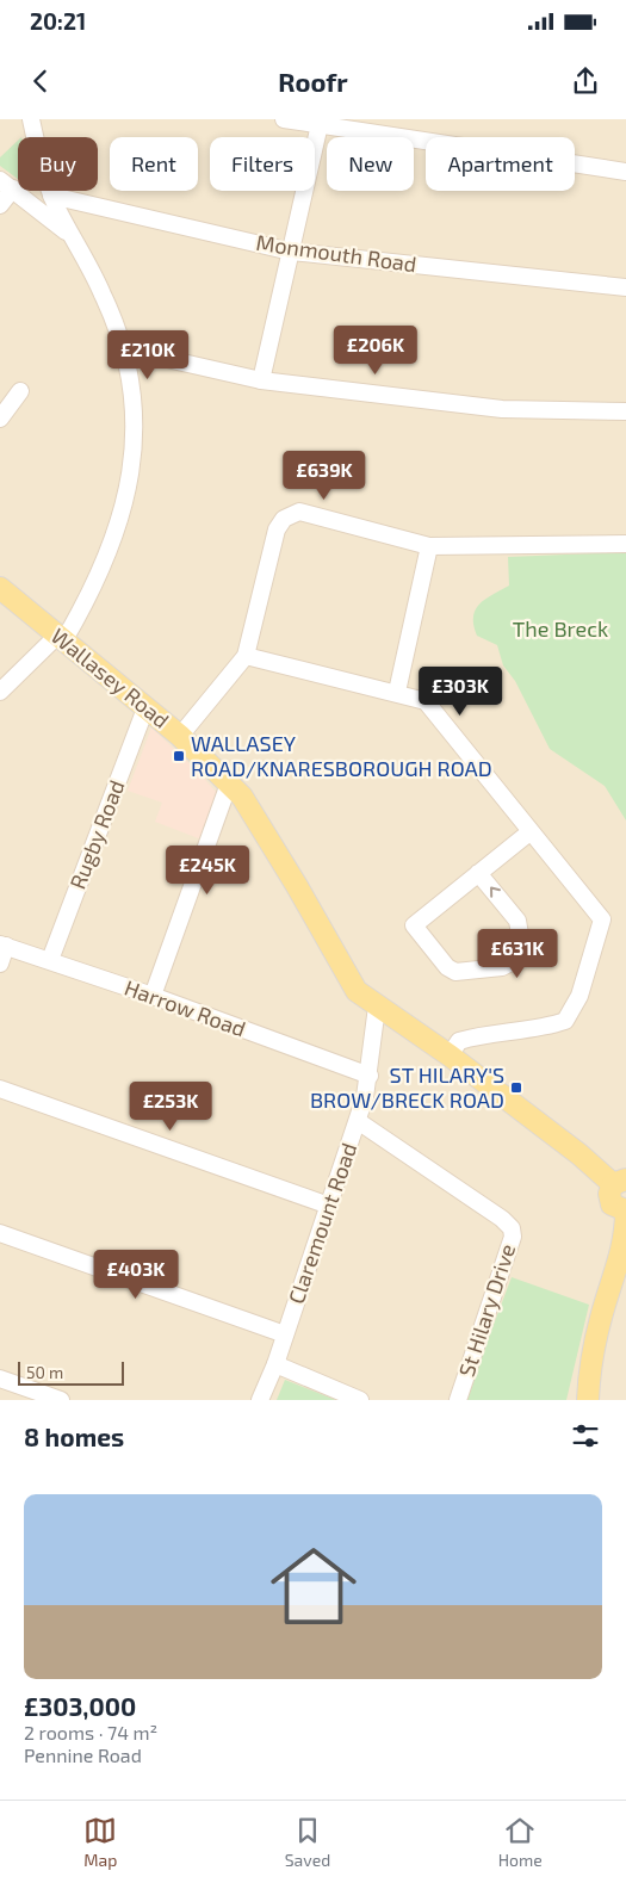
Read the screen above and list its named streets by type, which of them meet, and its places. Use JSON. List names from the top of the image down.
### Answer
{
  "streets": {
    "main road": ["Wallasey Road"],
    "street": [
      "Monmouth Road",
      "Rugby Road",
      "Harrow Road",
      "Claremount Road",
      "St Hilary Drive"
    ]
  },
  "crossings": [
    ["Wallasey Road", "Rugby Road"],
    ["Wallasey Road", "Claremount Road"],
    ["Rugby Road", "Harrow Road"],
    ["Harrow Road", "Claremount Road"],
    ["Claremount Road", "St Hilary Drive"]
  ],
  "parks": ["The Breck"],
  "places": {
    "transit": ["WALLASEY ROAD/KNARESBOROUGH ROAD", "ST HILARY'S BROW/BRECK ROAD"]
  },
  "scale_bar": "50 m",
  "page": {
    "status": "20:21",
    "header": "Roofr",
    "chip": [
      "Buy",
      "Rent",
      "Filters",
      "New",
      "Apartment"
    ],
    "price": [
      "£206K",
      "£210K",
      "£639K",
      "£303K",
      "£245K",
      "£631K",
      "£253K",
      "£403K"
    ],
    "scale": "50 m",
    "heading": "8 homes",
    "list": [
      {
        "name": "£303,000",
        "note": "2 rooms · 74 m² · Pennine Road"
      }
    ],
    "tabs": ["Map", "Saved", "Home"]
  }
}
